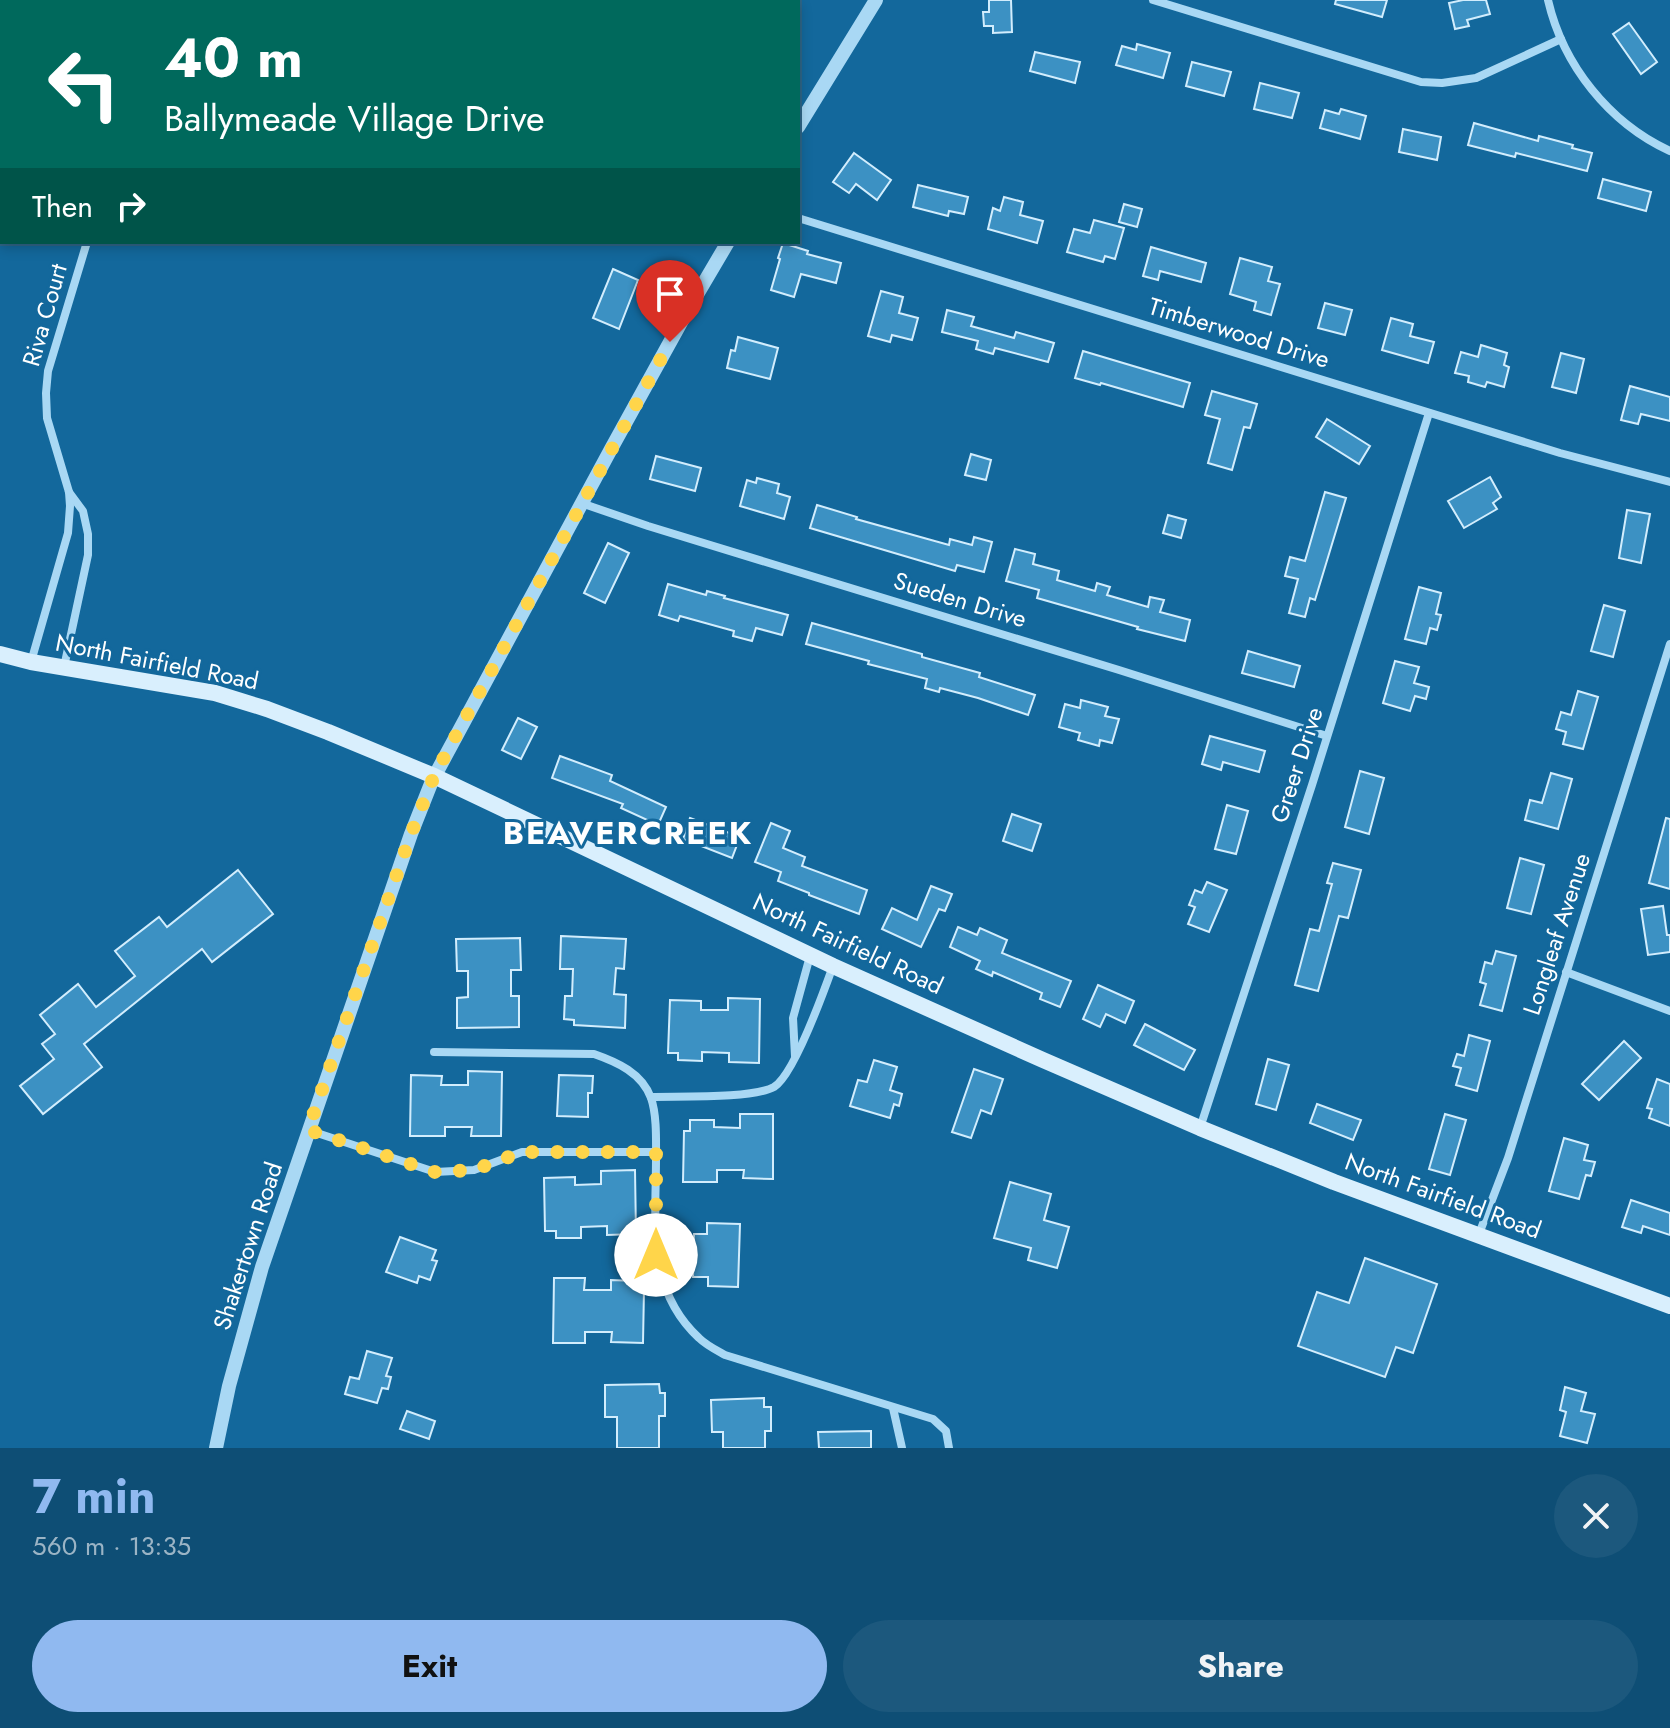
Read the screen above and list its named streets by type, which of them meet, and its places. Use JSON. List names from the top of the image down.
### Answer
{
  "streets": {
    "main road": ["North Fairfield Road"],
    "street": [
      "Riva Court",
      "Timberwood Drive",
      "Sueden Drive",
      "Greer Drive",
      "Longleaf Avenue",
      "Shakertown Road"
    ]
  },
  "crossings": [
    ["Riva Court", "North Fairfield Road"],
    ["Timberwood Drive", "Greer Drive"],
    ["Sueden Drive", "Greer Drive"],
    ["Sueden Drive", "Shakertown Road"],
    ["North Fairfield Road", "Greer Drive"],
    ["North Fairfield Road", "Longleaf Avenue"],
    ["North Fairfield Road", "Shakertown Road"]
  ],
  "districts": ["BEAVERCREEK"],
  "page": {
    "turn": ["40 m", "Ballymeade Village Drive"],
    "then": "Then",
    "heading": ["7 min", "560 m · 13:35"],
    "buttons": ["Exit", "Share"]
  }
}
